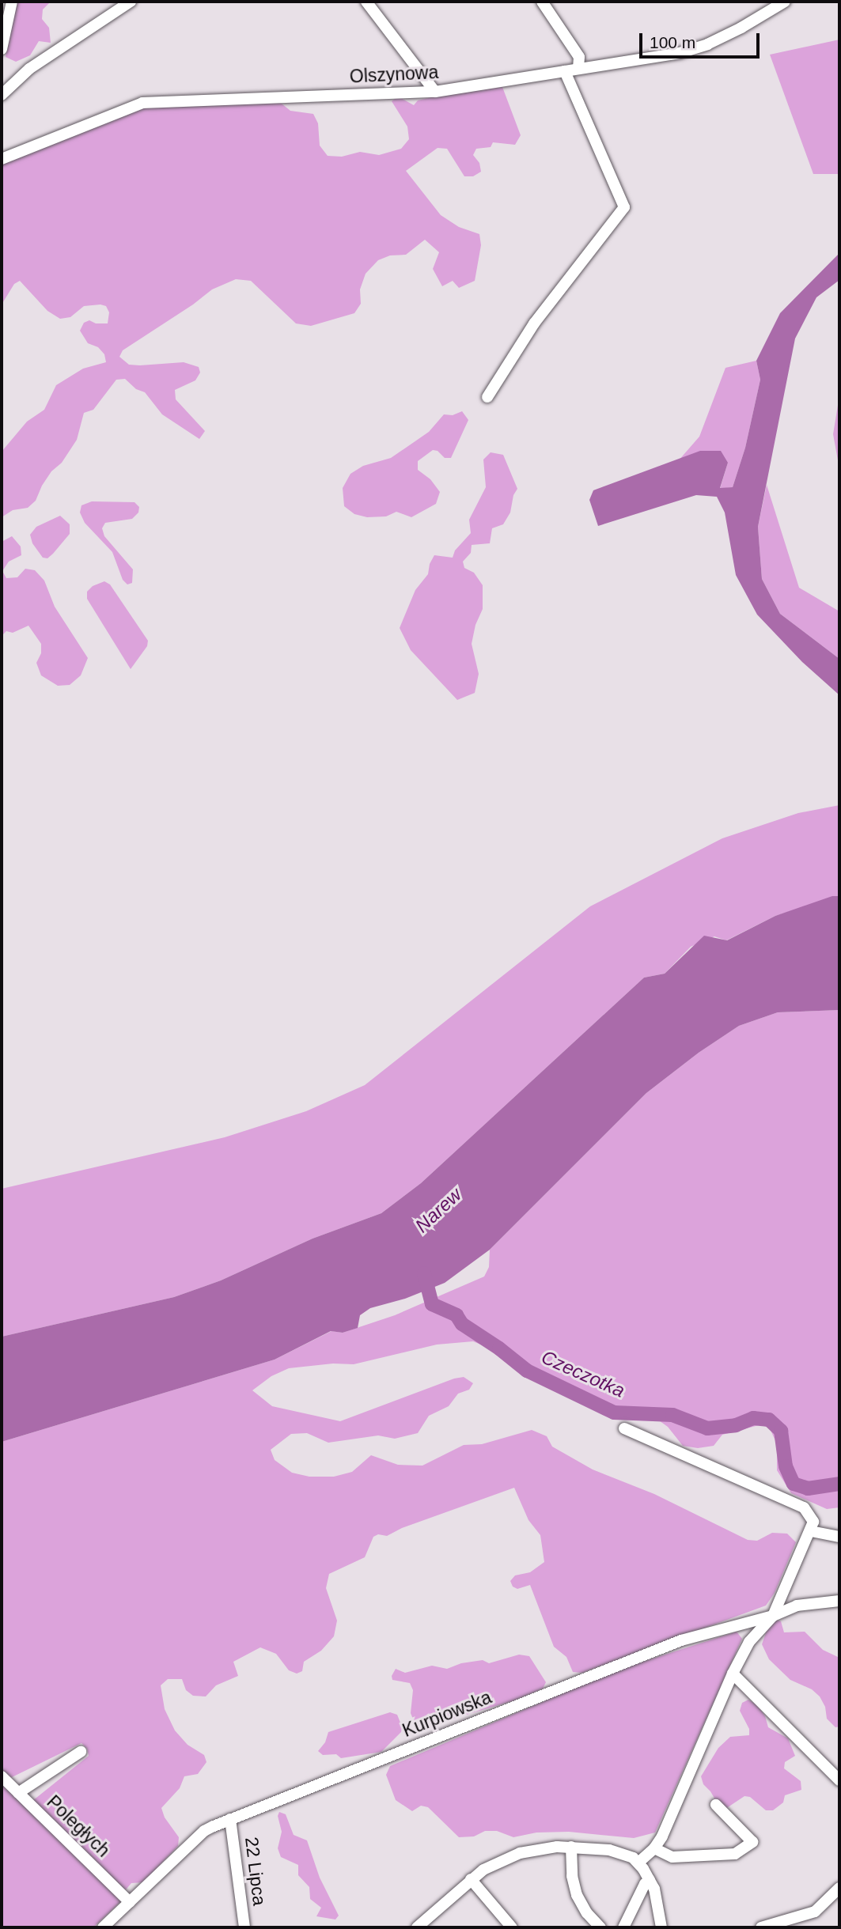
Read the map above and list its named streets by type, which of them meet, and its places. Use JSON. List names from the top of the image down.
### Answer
{
  "streets": {
    "street": [
      "Olszynowa",
      "Kurpiowska",
      "Poległych",
      "22 Lipca"
    ]
  },
  "crossings": [
    ["Kurpiowska", "Poległych"],
    ["Kurpiowska", "22 Lipca"]
  ],
  "water": ["Narew", "Czeczotka"],
  "scale_bar": "100 m"
}
